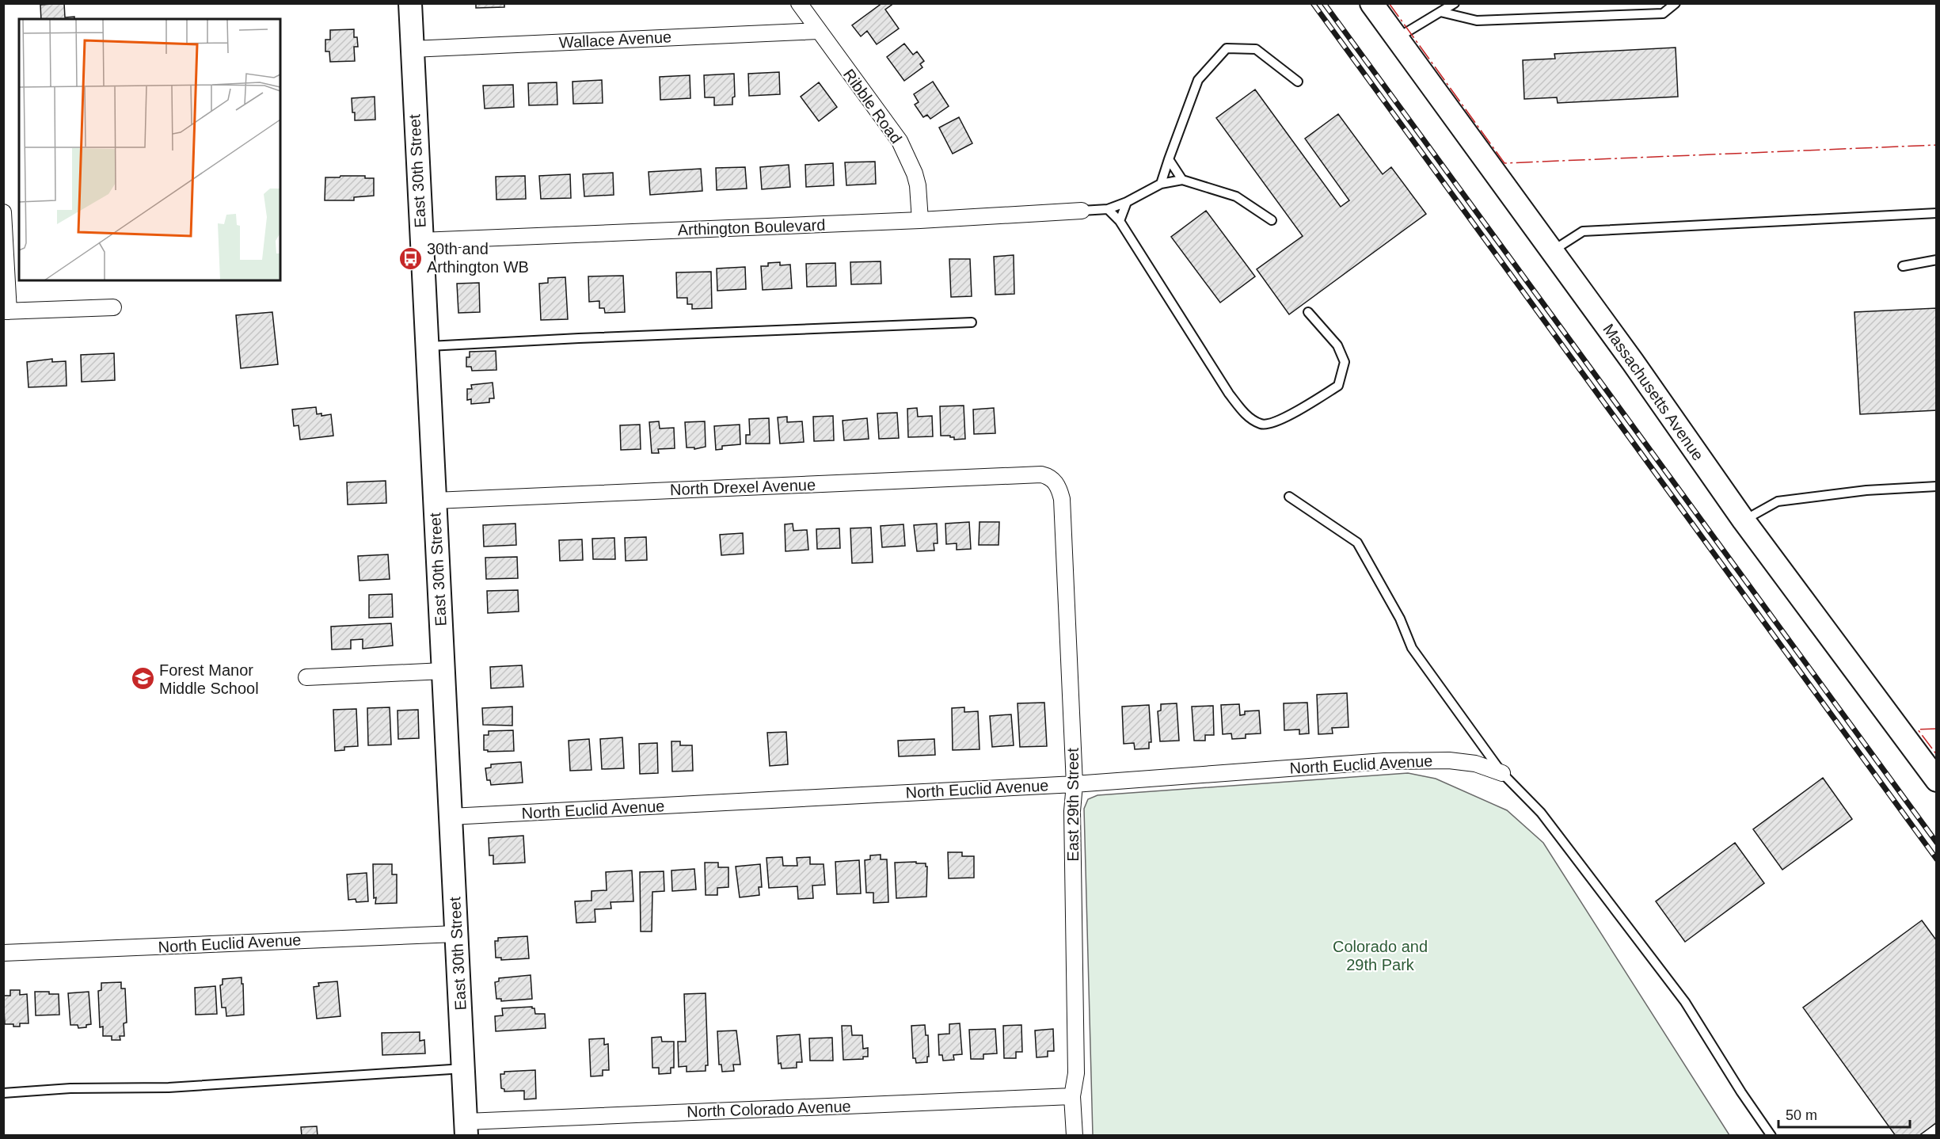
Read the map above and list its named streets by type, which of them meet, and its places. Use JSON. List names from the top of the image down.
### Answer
{
  "streets": {
    "main road": ["East 30th Street", "Massachusetts Avenue"],
    "street": [
      "Wallace Avenue",
      "Ribble Road",
      "Arthington Boulevard",
      "North Drexel Avenue",
      "North Euclid Avenue",
      "East 29th Street",
      "North Colorado Avenue"
    ]
  },
  "crossings": [
    ["Wallace Avenue", "Ribble Road"],
    ["Wallace Avenue", "East 30th Street"],
    ["Ribble Road", "Arthington Boulevard"],
    ["East 30th Street", "Arthington Boulevard"],
    ["East 30th Street", "North Drexel Avenue"],
    ["East 30th Street", "North Euclid Avenue"],
    ["East 30th Street", "North Colorado Avenue"],
    ["North Drexel Avenue", "East 29th Street"],
    ["North Euclid Avenue", "East 29th Street"],
    ["East 29th Street", "North Colorado Avenue"]
  ],
  "parks": ["Colorado and 29th Park"],
  "places": {
    "bus stop": ["30th and Arthington WB"],
    "school or university": ["Forest Manor Middle School"]
  },
  "scale_bar": "50 m"
}
